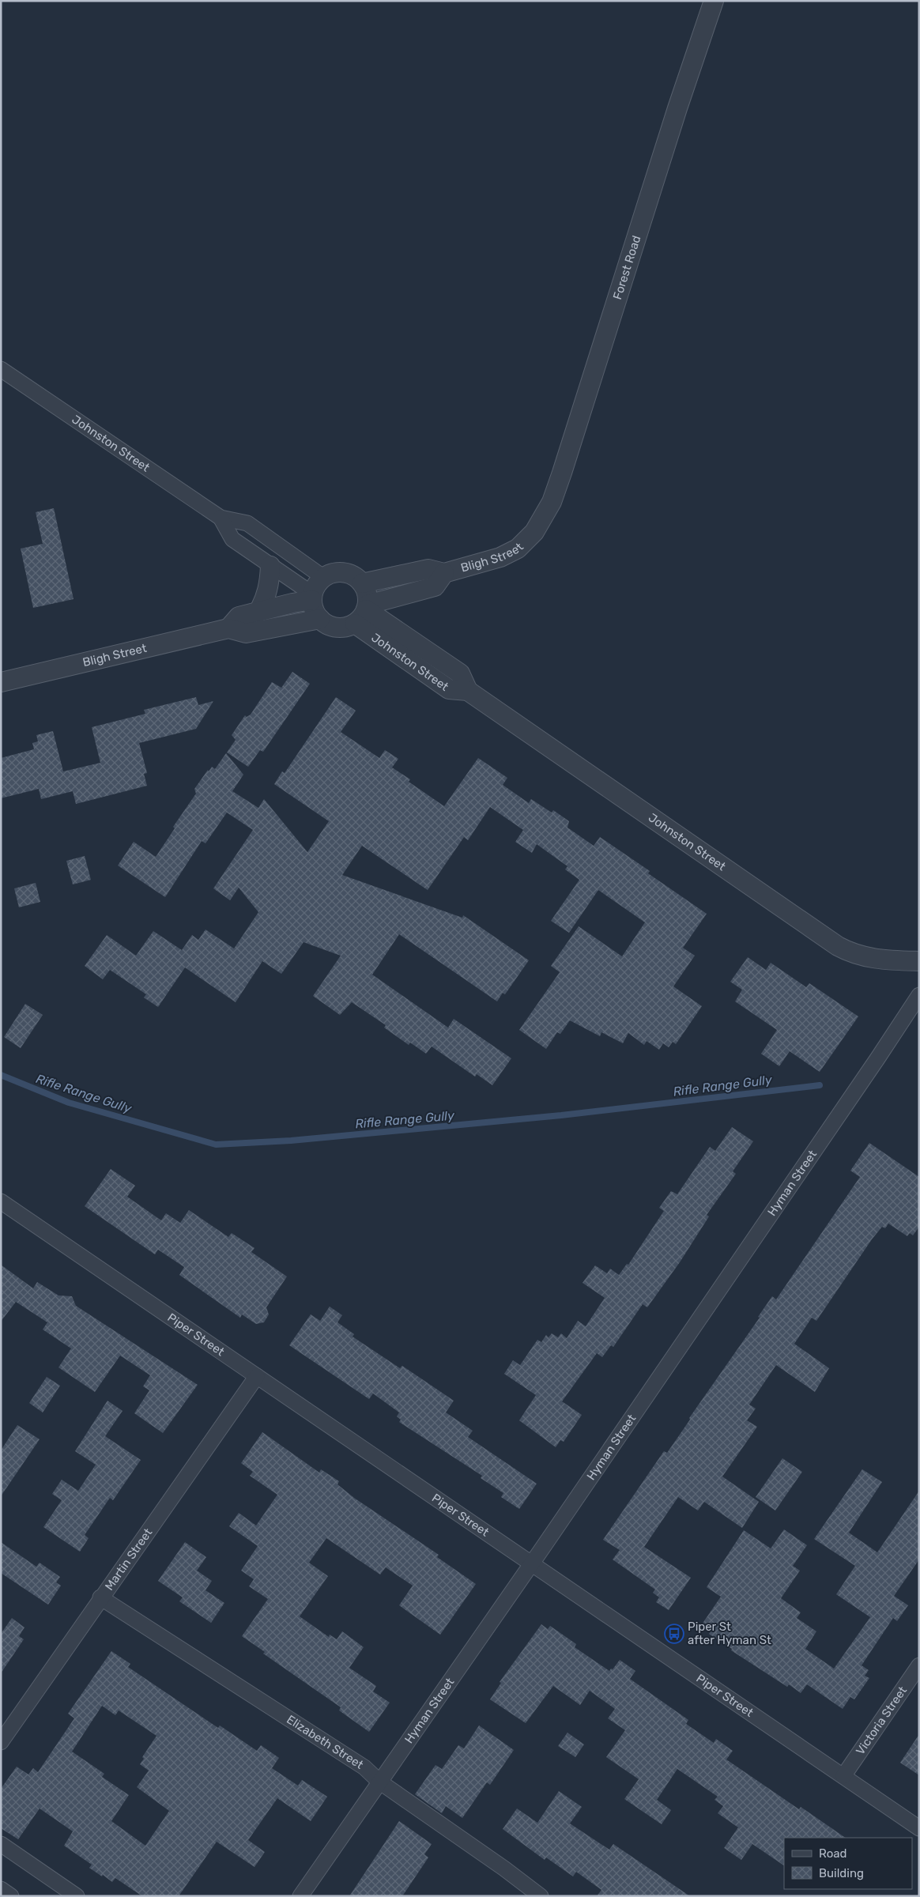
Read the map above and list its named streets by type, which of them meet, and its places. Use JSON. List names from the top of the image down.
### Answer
{
  "streets": {
    "street": [
      "Forest Road",
      "Johnston Street",
      "Bligh Street",
      "Hyman Street",
      "Piper Street",
      "Martin Street",
      "Victoria Street",
      "Elizabeth Street"
    ]
  },
  "crossings": [
    ["Forest Road", "Bligh Street"],
    ["Johnston Street", "Bligh Street"],
    ["Hyman Street", "Piper Street"],
    ["Hyman Street", "Elizabeth Street"],
    ["Piper Street", "Martin Street"],
    ["Piper Street", "Victoria Street"],
    ["Martin Street", "Elizabeth Street"]
  ],
  "water": ["Rifle Range Gully"],
  "places": {
    "bus stop": ["Piper St after Hyman St"]
  },
  "legend": ["Road", "Building"]
}
